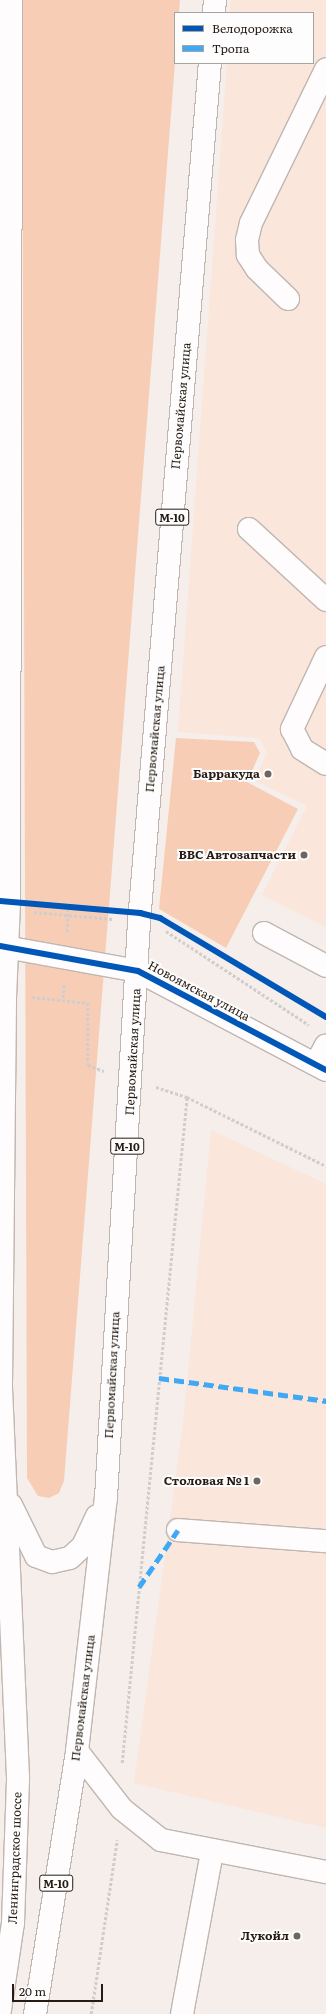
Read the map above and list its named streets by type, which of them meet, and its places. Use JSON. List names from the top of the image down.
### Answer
{
  "streets": {
    "main road": [
      "Первомайская улица",
      "М-10",
      "Новоямская улица",
      "Ленинградское шоссе"
    ]
  },
  "crossings": [
    ["Первомайская улица", "Новоямская улица"]
  ],
  "places": [
    "Барракуда",
    "ВВС Автозапчасти",
    "Столовая № 1",
    "Лукойл"
  ],
  "legend": ["Велодорожка", "Тропа"],
  "scale_bar": "20 m"
}
